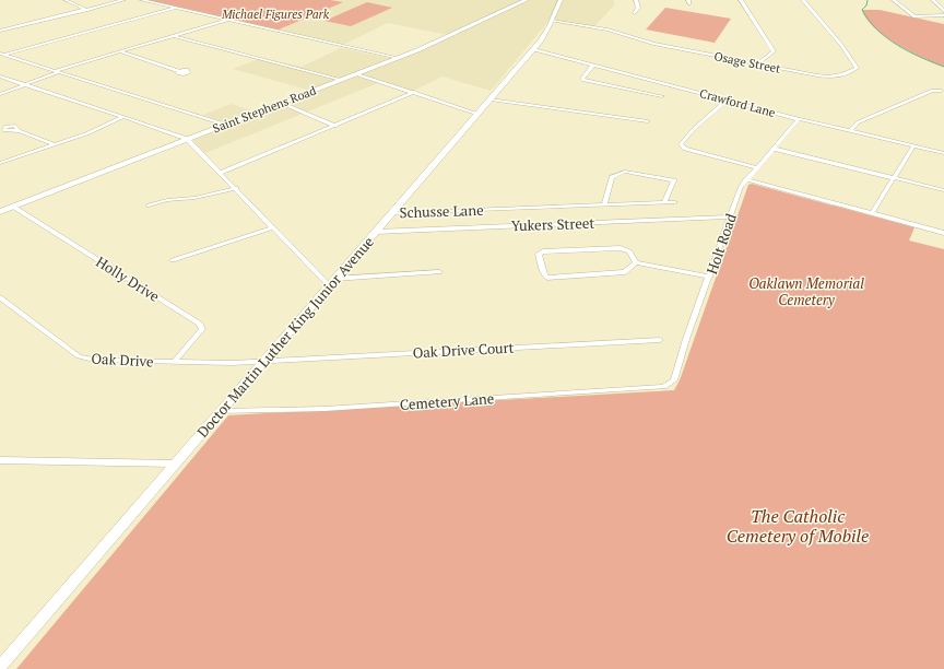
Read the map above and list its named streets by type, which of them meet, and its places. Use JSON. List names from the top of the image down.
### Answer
{
  "streets": {
    "main road": ["Saint Stephens Road", "Doctor Martin Luther King Junior Avenue"],
    "street": [
      "Osage Street",
      "Crawford Lane",
      "Schusse Lane",
      "Yukers Street",
      "Holt Road",
      "Holly Drive",
      "Oak Drive Court",
      "Oak Drive",
      "Cemetery Lane"
    ]
  },
  "crossings": [
    ["Osage Street", "Doctor Martin Luther King Junior Avenue"],
    ["Crawford Lane", "Holt Road"],
    ["Crawford Lane", "Doctor Martin Luther King Junior Avenue"],
    ["Saint Stephens Road", "Holly Drive"],
    ["Schusse Lane", "Doctor Martin Luther King Junior Avenue"],
    ["Yukers Street", "Holt Road"],
    ["Yukers Street", "Doctor Martin Luther King Junior Avenue"],
    ["Holt Road", "Cemetery Lane"],
    ["Holly Drive", "Oak Drive"],
    ["Doctor Martin Luther King Junior Avenue", "Oak Drive Court"],
    ["Doctor Martin Luther King Junior Avenue", "Oak Drive"],
    ["Doctor Martin Luther King Junior Avenue", "Cemetery Lane"],
    ["Oak Drive Court", "Oak Drive"]
  ],
  "parks": ["Michael Figures Park", "Oaklawn Memorial Cemetery", "The Catholic Cemetery of Mobile"]
}
